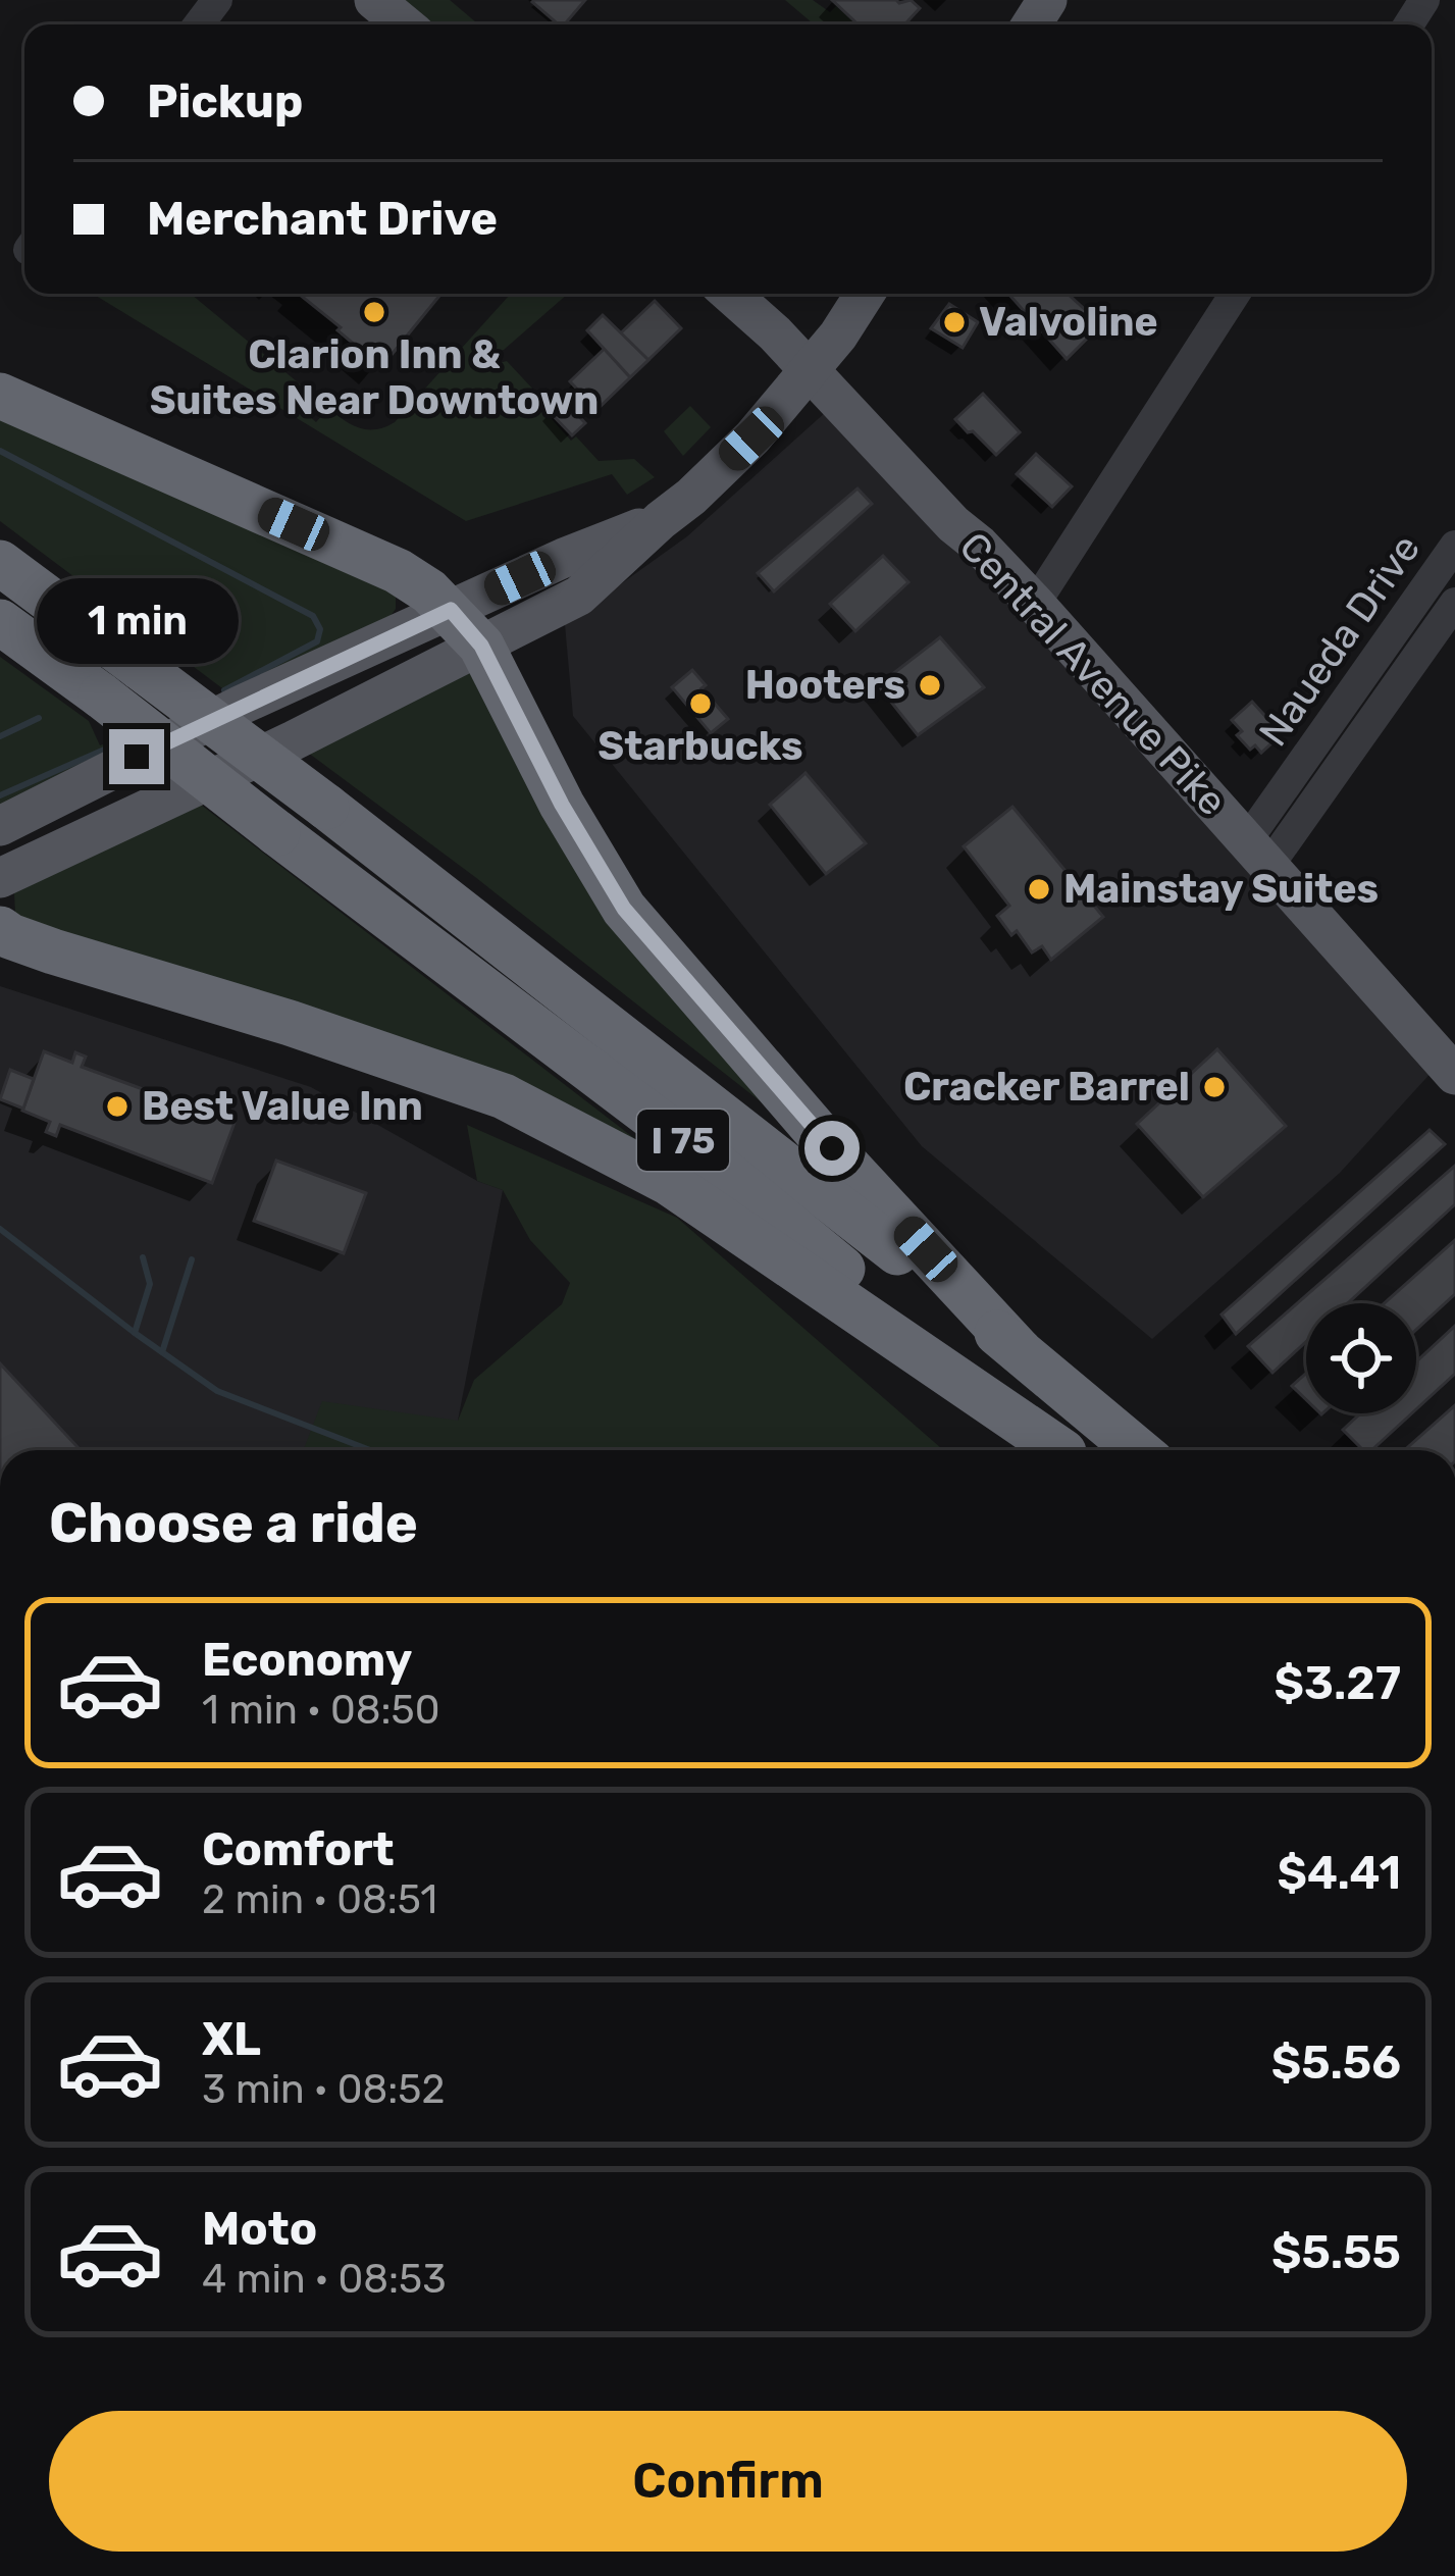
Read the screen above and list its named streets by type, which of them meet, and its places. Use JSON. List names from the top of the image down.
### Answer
{
  "streets": {
    "highway": ["I 75"],
    "main road": ["Central Avenue Pike"],
    "street": ["Naueda Drive"]
  },
  "crossings": [
    ["Naueda Drive", "Central Avenue Pike"]
  ],
  "places": [
    "Clarion Inn & Suites Near Downtown",
    "Valvoline",
    "Hooters",
    "Starbucks",
    "Mainstay Suites",
    "Cracker Barrel",
    "Best Value Inn"
  ],
  "page": {
    "banner": ["Pickup", "Merchant Drive"],
    "bubble": "1 min",
    "heading": "Choose a ride",
    "list": [
      {
        "name": "Economy",
        "note": "1 min · 08:50",
        "value": "$3.27"
      },
      {
        "name": "Comfort",
        "note": "2 min · 08:51",
        "value": "$4.41"
      },
      {
        "name": "XL",
        "note": "3 min · 08:52",
        "value": "$5.56"
      },
      {
        "name": "Moto",
        "note": "4 min · 08:53",
        "value": "$5.55"
      }
    ],
    "buttons": "Confirm"
  }
}
